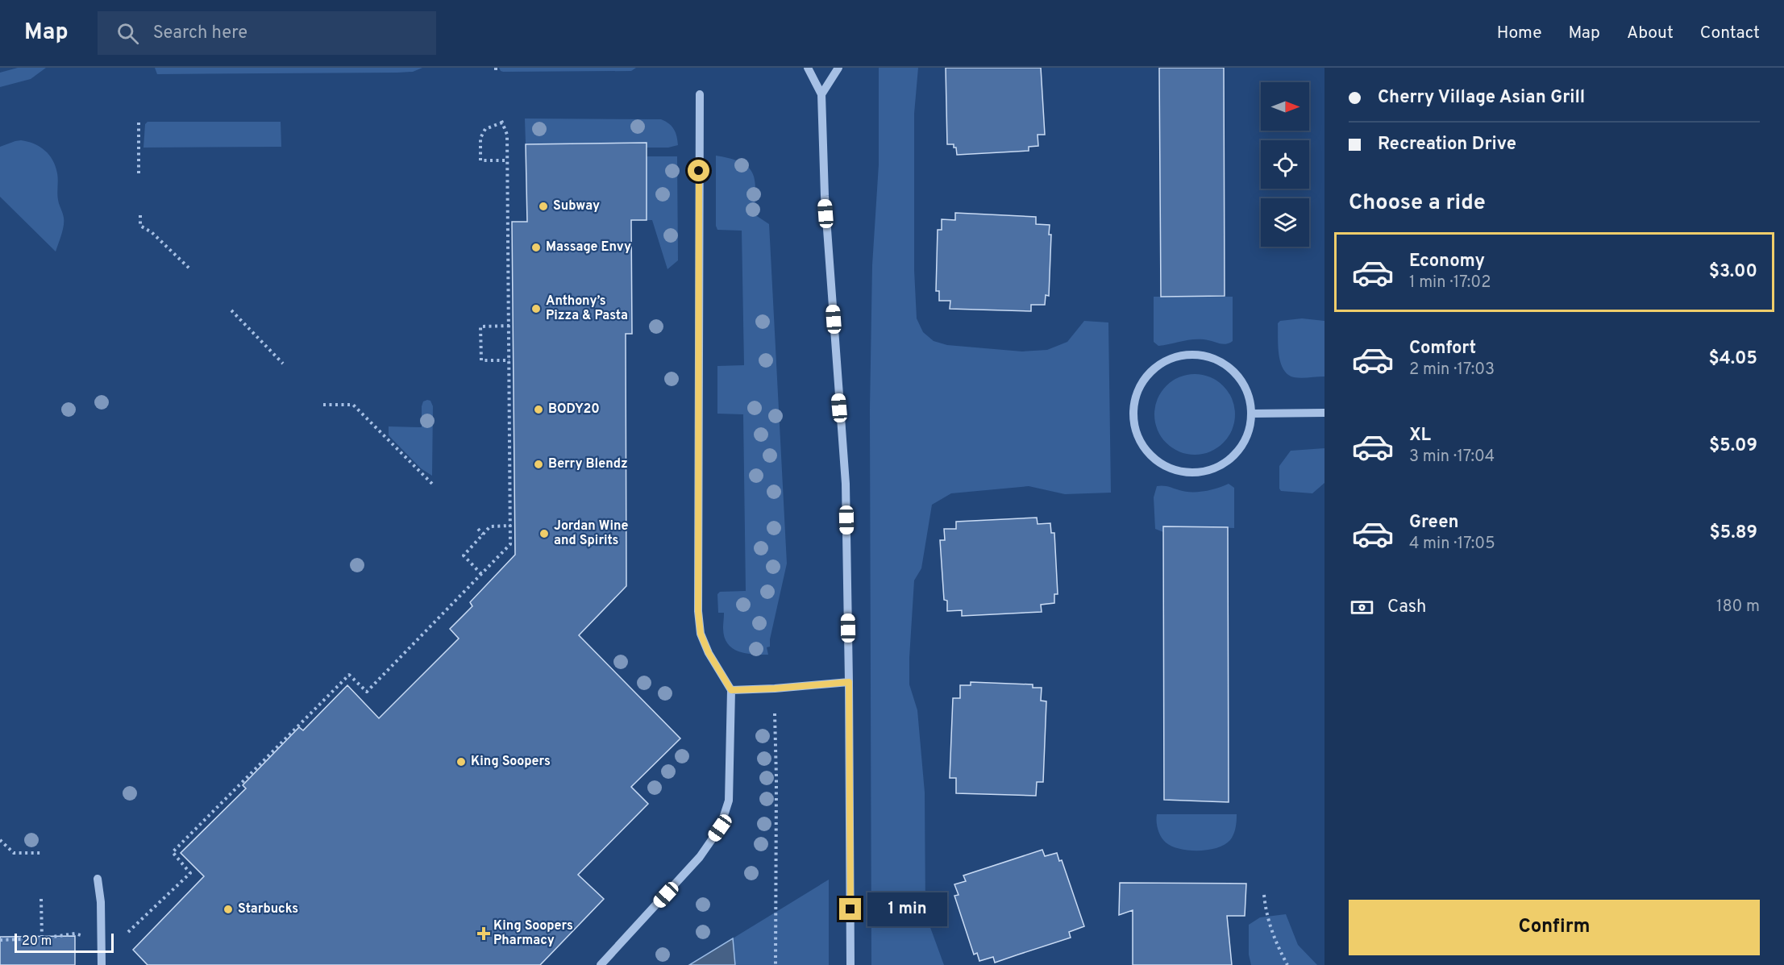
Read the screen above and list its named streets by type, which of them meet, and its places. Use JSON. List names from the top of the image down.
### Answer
{
  "places": {
    "other": [
      "Subway",
      "Massage Envy",
      "Anthony’s Pizza & Pasta",
      "BODY20",
      "Berry Blendz",
      "Jordan Wine and Spirits",
      "King Soopers",
      "Starbucks"
    ],
    "health": ["King Soopers Pharmacy"]
  },
  "scale_bar": "20 m",
  "north": "right",
  "page": {
    "header": "Map",
    "search": "Search here",
    "nav": [
      "Home",
      "Map",
      "About",
      "Contact"
    ],
    "banner": ["Cherry Village Asian Grill", "Recreation Drive"],
    "heading": "Choose a ride",
    "list": [
      {
        "name": "Economy",
        "note": "1 min · 17:02",
        "value": "$3.00"
      },
      {
        "name": "Comfort",
        "note": "2 min · 17:03",
        "value": "$4.05"
      },
      {
        "name": "XL",
        "note": "3 min · 17:04",
        "value": "$5.09"
      },
      {
        "name": "Green",
        "note": "4 min · 17:05",
        "value": "$5.89"
      }
    ],
    "pay": ["Cash", "180 m"],
    "buttons": "Confirm",
    "bubble": "1 min",
    "scale": "20 m"
  }
}
